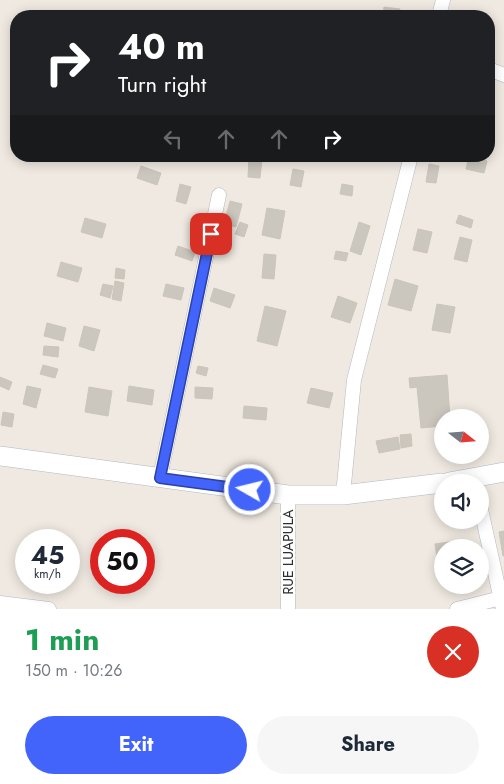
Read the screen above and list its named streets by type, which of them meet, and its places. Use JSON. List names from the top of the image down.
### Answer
{
  "streets": {
    "street": ["RUE LUAPULA"]
  },
  "north": "right",
  "page": {
    "turn": ["40 m", "Turn right"],
    "speed": "45 km/h",
    "limit": "50",
    "heading": ["1 min", "150 m · 10:26"],
    "buttons": ["Exit", "Share"]
  }
}
